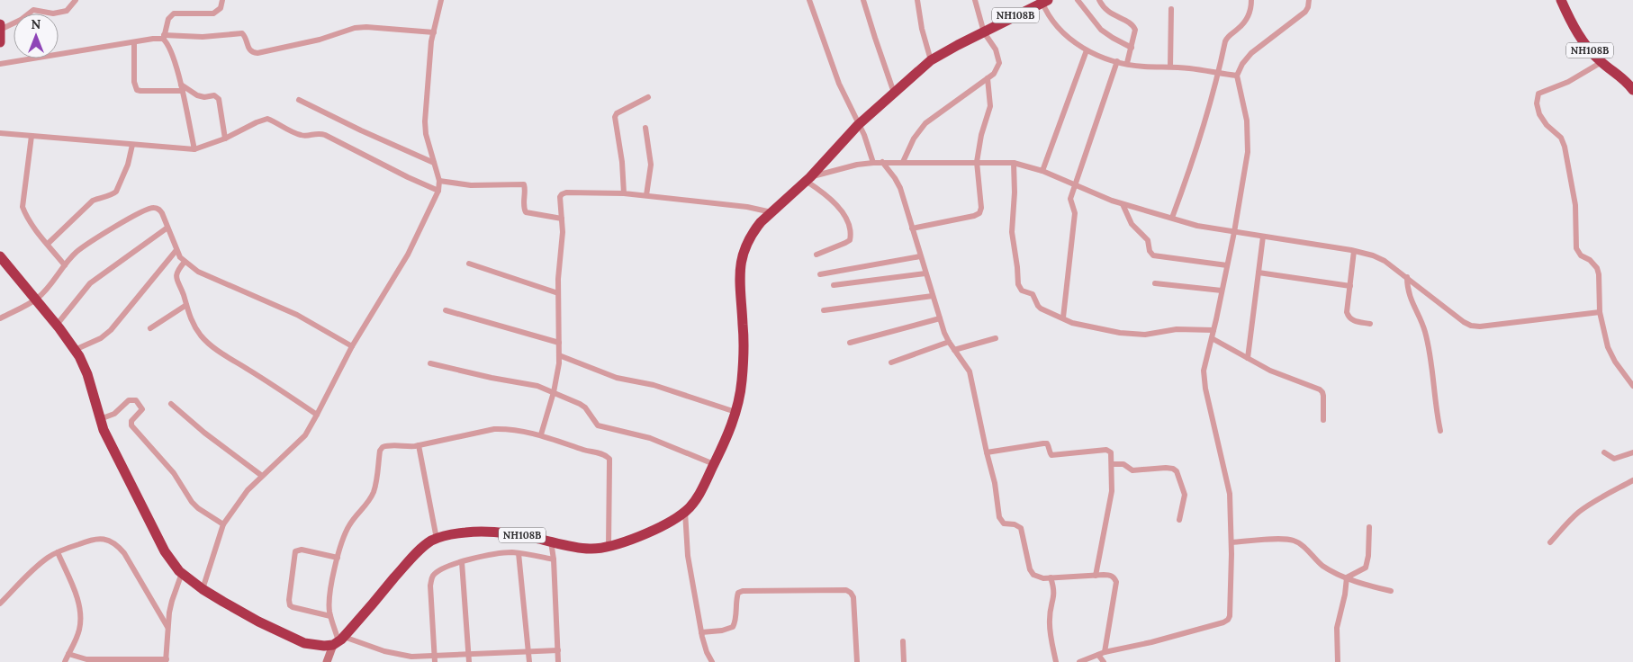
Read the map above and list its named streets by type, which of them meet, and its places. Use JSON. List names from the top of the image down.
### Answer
{
  "streets": {
    "highway": ["NH108B"]
  },
  "north": "top"
}
